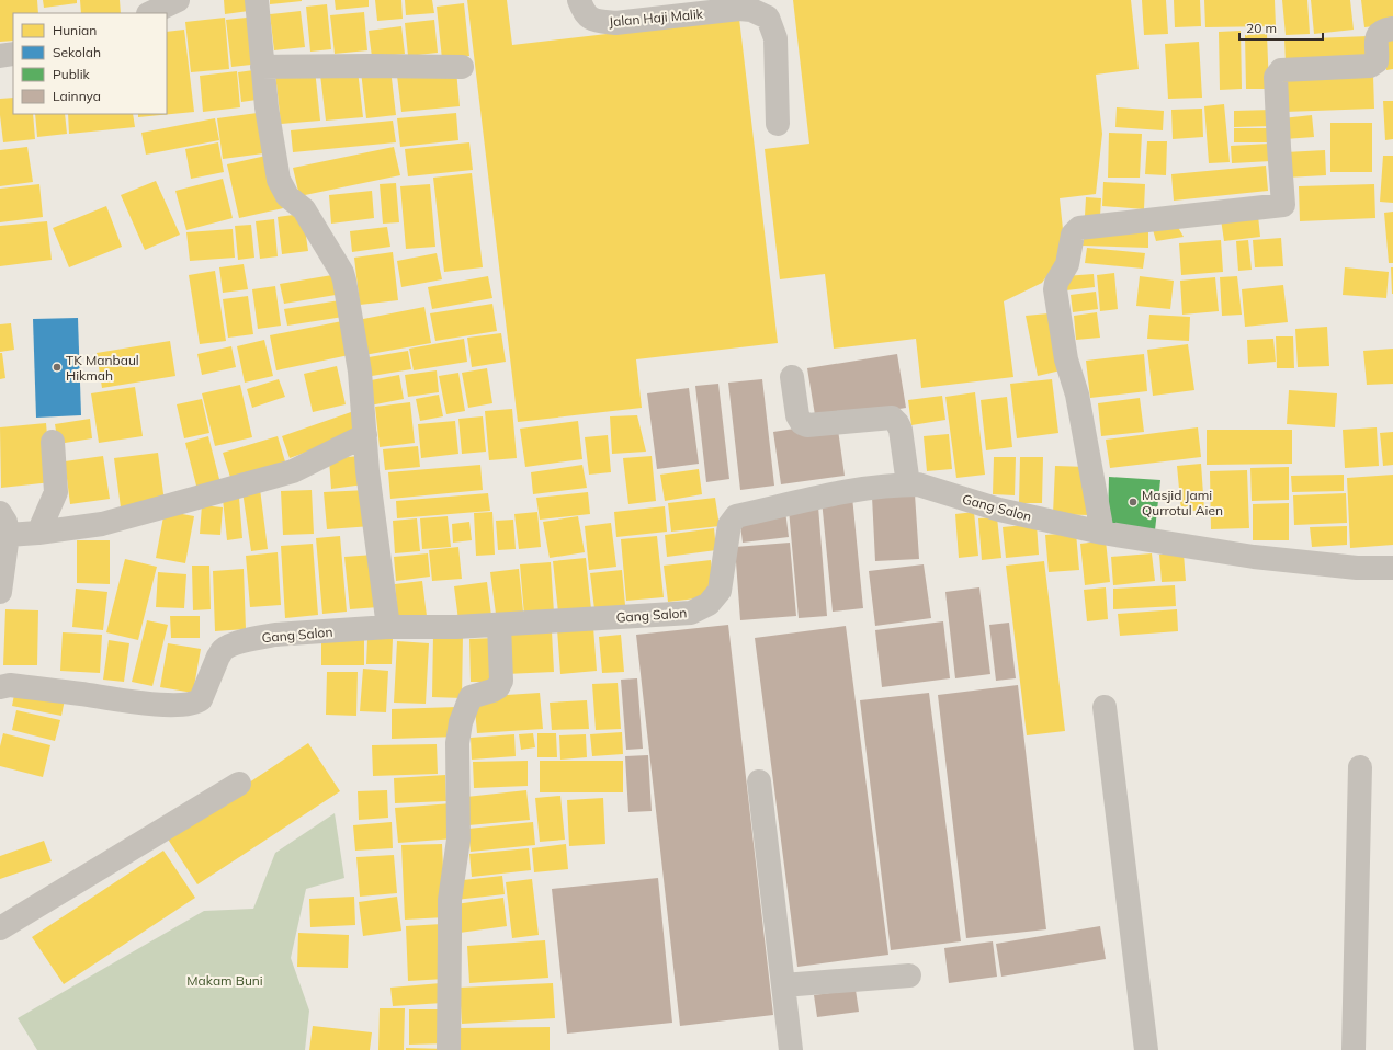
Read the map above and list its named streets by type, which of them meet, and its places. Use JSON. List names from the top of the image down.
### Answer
{
  "streets": {
    "street": ["Jalan Haji Malik", "Gang Salon"]
  },
  "parks": ["Makam Buni"],
  "places": ["TK Manbaul Hikmah", "Masjid Jami Qurrotul Aien"],
  "legend": [
    "Hunian",
    "Sekolah",
    "Publik",
    "Lainnya"
  ],
  "scale_bar": "20 m"
}
